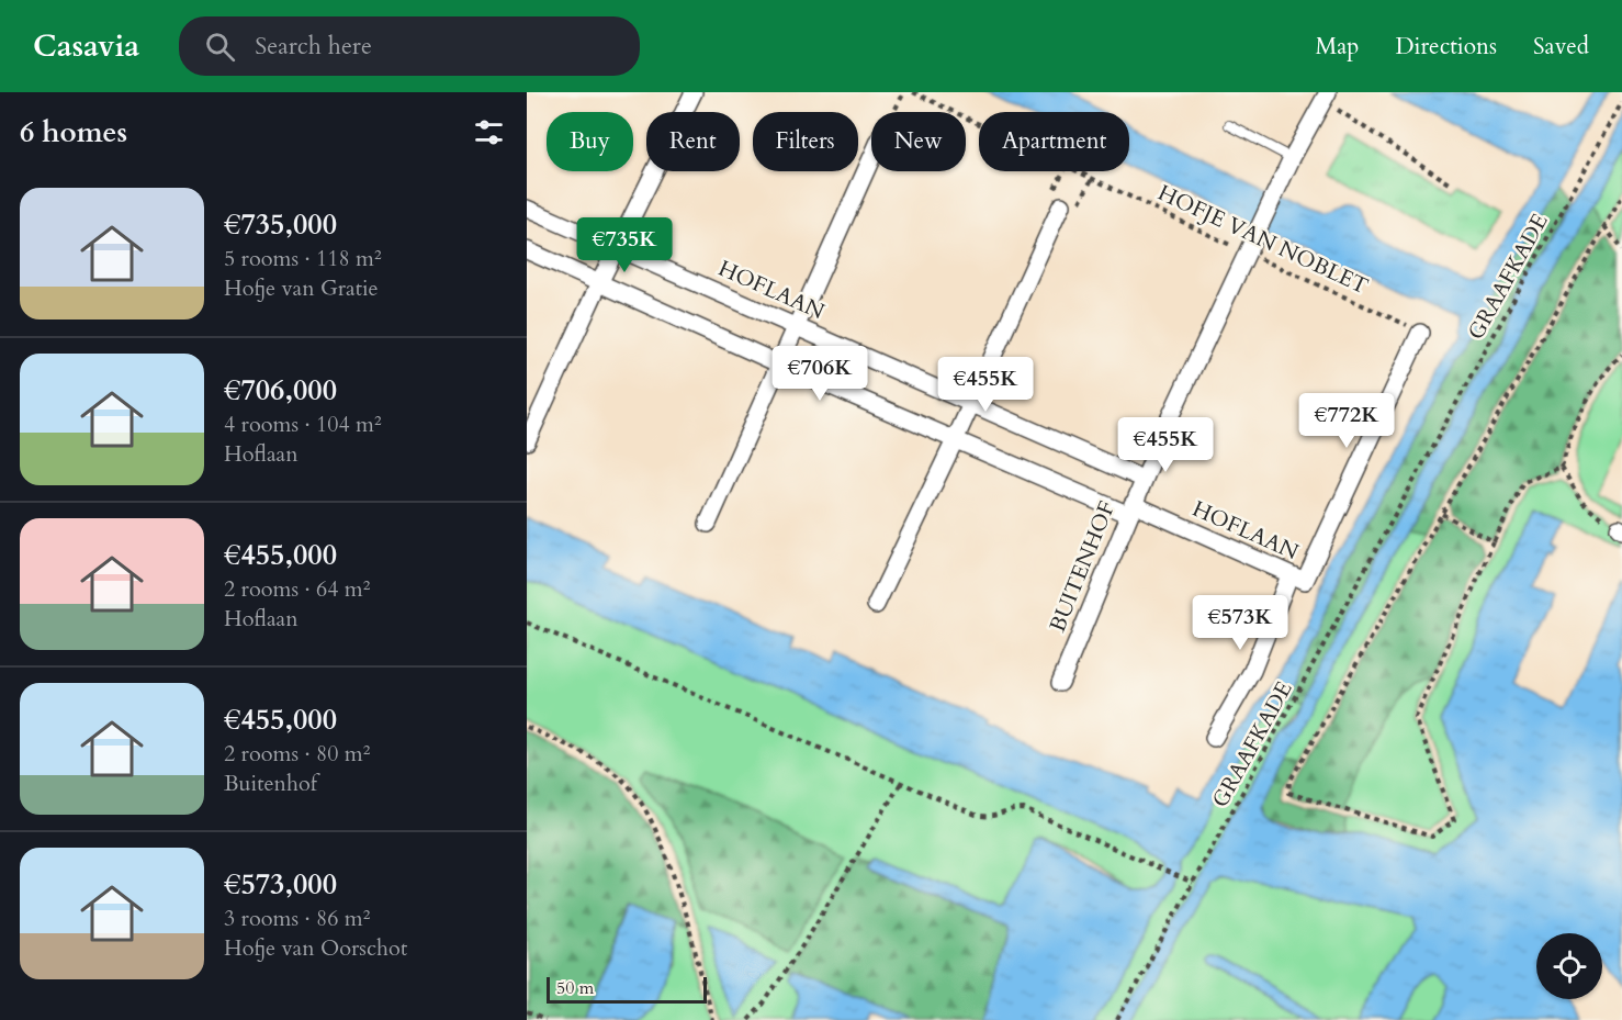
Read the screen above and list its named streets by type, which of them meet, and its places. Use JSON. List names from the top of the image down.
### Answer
{
  "streets": {
    "street": ["HOFLAAN", "BUITENHOF"],
    "path": ["HOFJE VAN NOBLET", "GRAAFKADE"]
  },
  "crossings": [
    ["HOFJE VAN NOBLET", "BUITENHOF"],
    ["HOFLAAN", "BUITENHOF"]
  ],
  "scale_bar": "50 m",
  "page": {
    "header": "Casavia",
    "search": "Search here",
    "nav": ["Map", "Directions", "Saved"],
    "heading": "6 homes",
    "chip": [
      "Buy",
      "Rent",
      "Filters",
      "New",
      "Apartment"
    ],
    "list": [
      {
        "name": "€735,000",
        "note": "5 rooms · 118 m² · Hofje van Gratie"
      },
      {
        "name": "€706,000",
        "note": "4 rooms · 104 m² · Hoflaan"
      },
      {
        "name": "€455,000",
        "note": "2 rooms · 64 m² · Hoflaan"
      },
      {
        "name": "€455,000",
        "note": "2 rooms · 80 m² · Buitenhof"
      },
      {
        "name": "€573,000",
        "note": "3 rooms · 86 m² · Hofje van Oorschot"
      }
    ],
    "price": [
      "€735K",
      "€706K",
      "€455K",
      "€772K",
      "€455K",
      "€573K"
    ],
    "scale": "50 m"
  }
}
